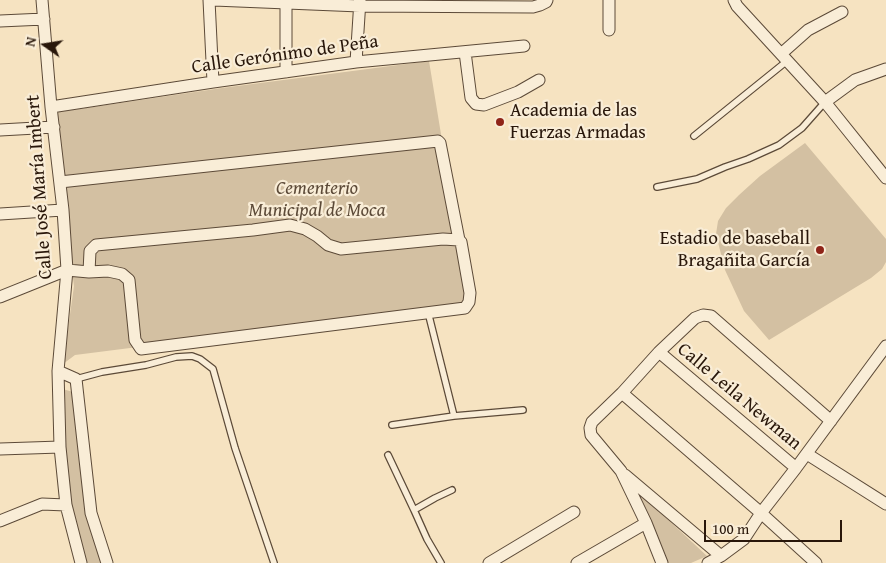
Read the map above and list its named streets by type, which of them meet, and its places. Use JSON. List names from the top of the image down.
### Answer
{
  "streets": {
    "street": ["Calle Gerónimo de Peña", "Calle José María Imbert", "Calle Leila Newman"]
  },
  "crossings": [
    ["Calle Gerónimo de Peña", "Calle José María Imbert"]
  ],
  "parks": ["Cementerio Municipal de Moca"],
  "places": ["Academia de las Fuerzas Armadas", "Estadio de baseball Bragañita García"],
  "scale_bar": "100 m",
  "north": "left"
}
